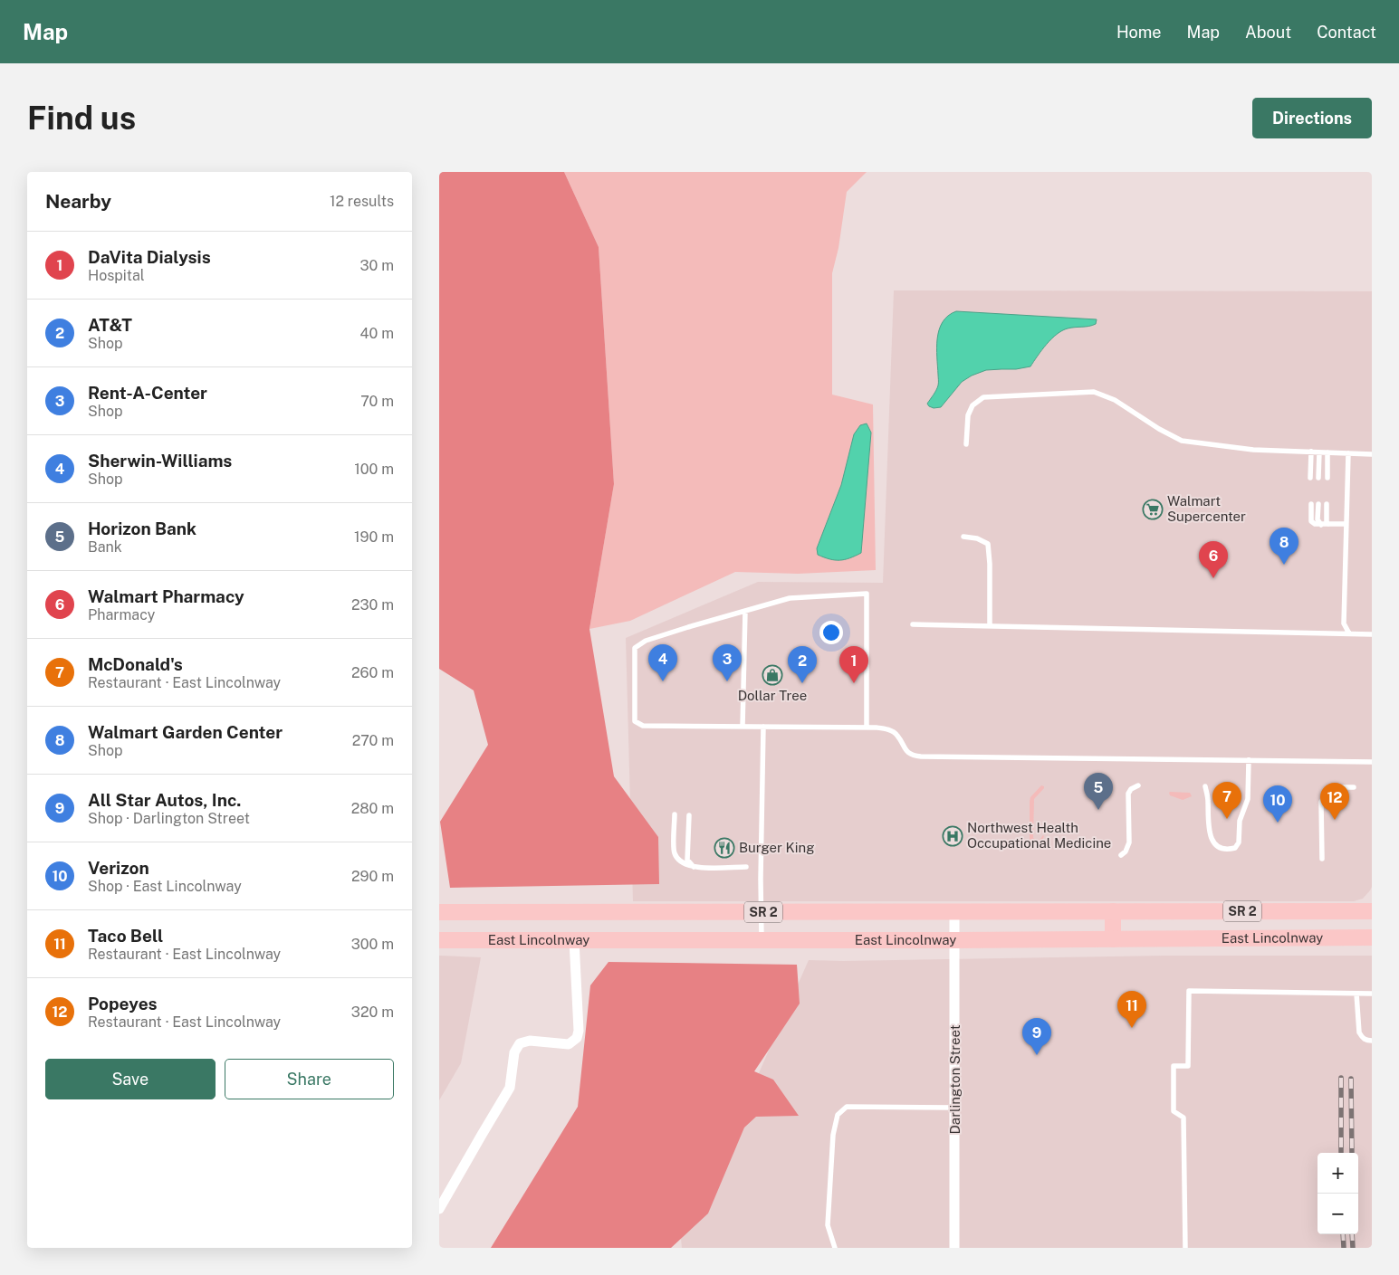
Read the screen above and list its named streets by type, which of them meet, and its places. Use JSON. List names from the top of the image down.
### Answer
{
  "streets": {
    "main road": ["SR 2", "East Lincolnway"],
    "street": ["Darlington Street"]
  },
  "crossings": [
    ["East Lincolnway", "Darlington Street"]
  ],
  "places": {
    "supermarket": ["Walmart Supercenter"],
    "shop": ["Dollar Tree"],
    "hospital": ["Northwest Health Occupational Medicine"],
    "restaurant": ["Burger King"]
  },
  "page": {
    "header": "Map",
    "nav": [
      "Home",
      "Map",
      "About",
      "Contact"
    ],
    "buttons": [
      "Directions",
      ["Save", "Share"]
    ],
    "title": "Find us",
    "heading": ["Nearby", "12 results"],
    "list": [
      {
        "mark": "1",
        "name": "DaVita Dialysis",
        "note": "Hospital",
        "value": "30 m"
      },
      {
        "mark": "2",
        "name": "AT&T",
        "note": "Shop",
        "value": "40 m"
      },
      {
        "mark": "3",
        "name": "Rent-A-Center",
        "note": "Shop",
        "value": "70 m"
      },
      {
        "mark": "4",
        "name": "Sherwin-Williams",
        "note": "Shop",
        "value": "100 m"
      },
      {
        "mark": "5",
        "name": "Horizon Bank",
        "note": "Bank",
        "value": "190 m"
      },
      {
        "mark": "6",
        "name": "Walmart Pharmacy",
        "note": "Pharmacy",
        "value": "230 m"
      },
      {
        "mark": "7",
        "name": "McDonald's",
        "note": "Restaurant · East Lincolnway",
        "value": "260 m"
      },
      {
        "mark": "8",
        "name": "Walmart Garden Center",
        "note": "Shop",
        "value": "270 m"
      },
      {
        "mark": "9",
        "name": "All Star Autos, Inc.",
        "note": "Shop · Darlington Street",
        "value": "280 m"
      },
      {
        "mark": "10",
        "name": "Verizon",
        "note": "Shop · East Lincolnway",
        "value": "290 m"
      },
      {
        "mark": "11",
        "name": "Taco Bell",
        "note": "Restaurant · East Lincolnway",
        "value": "300 m"
      },
      {
        "mark": "12",
        "name": "Popeyes",
        "note": "Restaurant · East Lincolnway",
        "value": "320 m"
      }
    ],
    "pins": [
      "8",
      "6",
      "3",
      "4",
      "1",
      "2",
      "5",
      "7",
      "12",
      "10",
      "11",
      "9"
    ],
    "map_buttons": ["+", "−"]
  }
}
